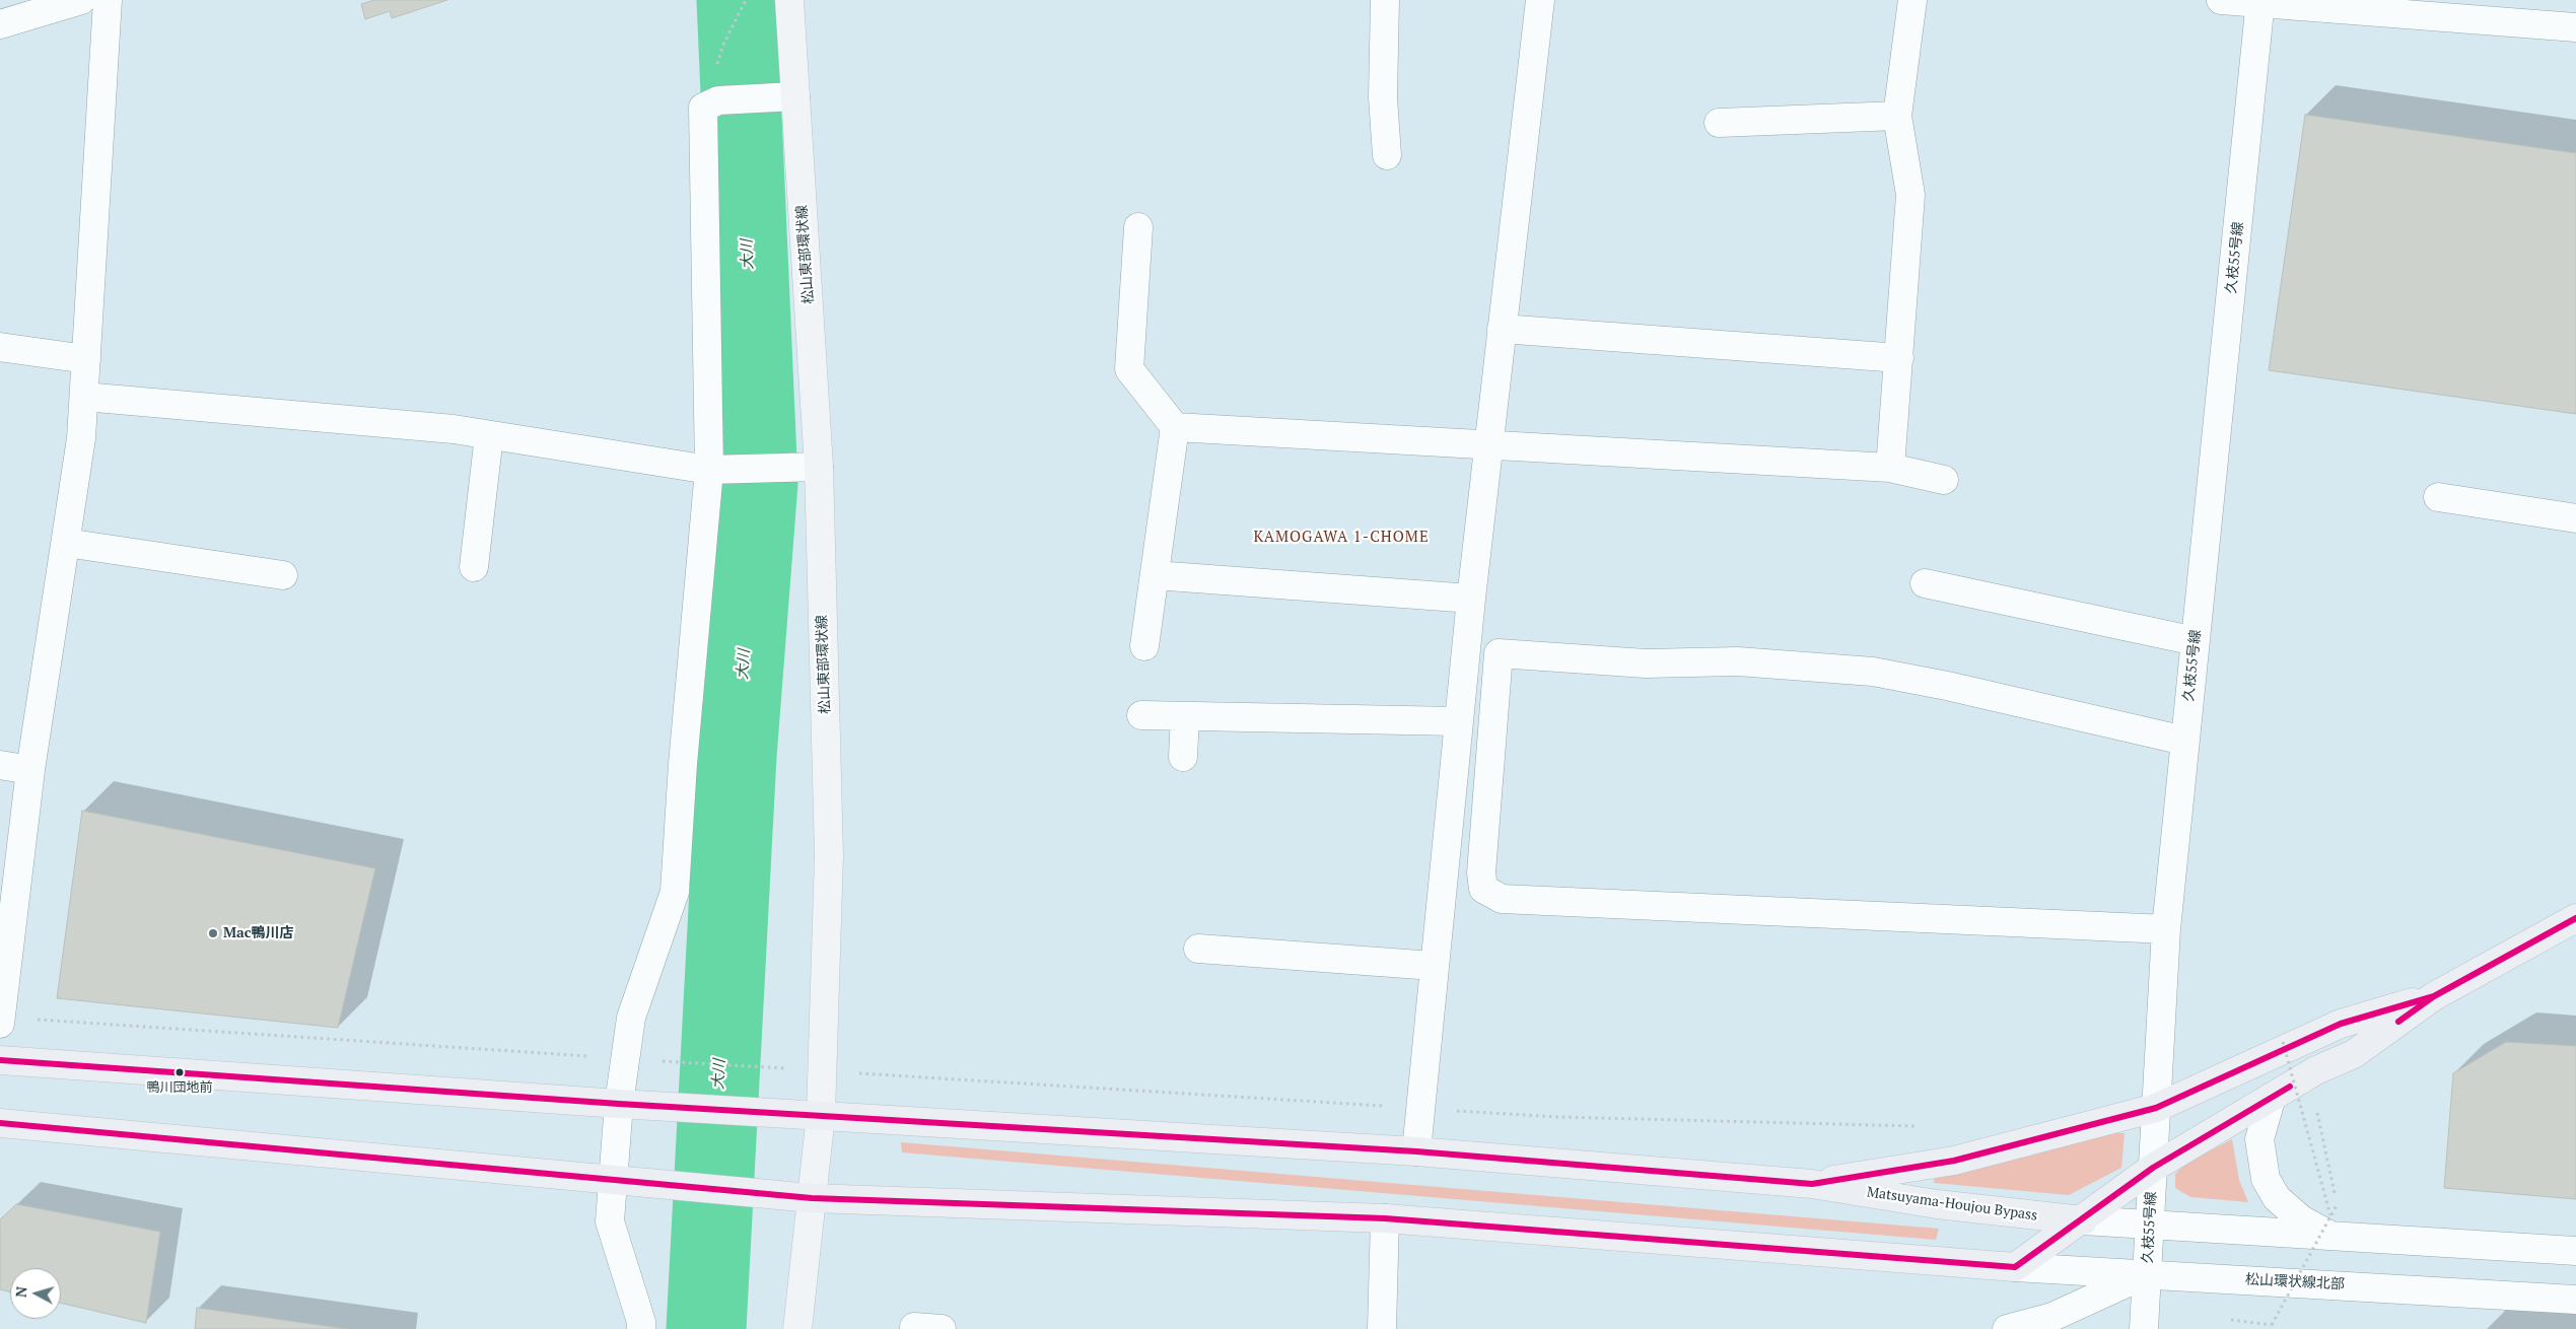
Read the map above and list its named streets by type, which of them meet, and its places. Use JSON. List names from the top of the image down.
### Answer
{
  "streets": {
    "highway": ["Matsuyama-Houjou Bypass"],
    "main road": ["松山東部環状線"],
    "street": ["久枝55号線", "松山環状線北部"]
  },
  "crossings": [
    ["松山東部環状線", "Matsuyama-Houjou Bypass"],
    ["久枝55号線", "松山環状線北部"]
  ],
  "districts": ["KAMOGAWA 1-CHOME"],
  "water": ["大川"],
  "places": ["Mac鴨川店", "鴨川団地前"],
  "north": "left"
}
